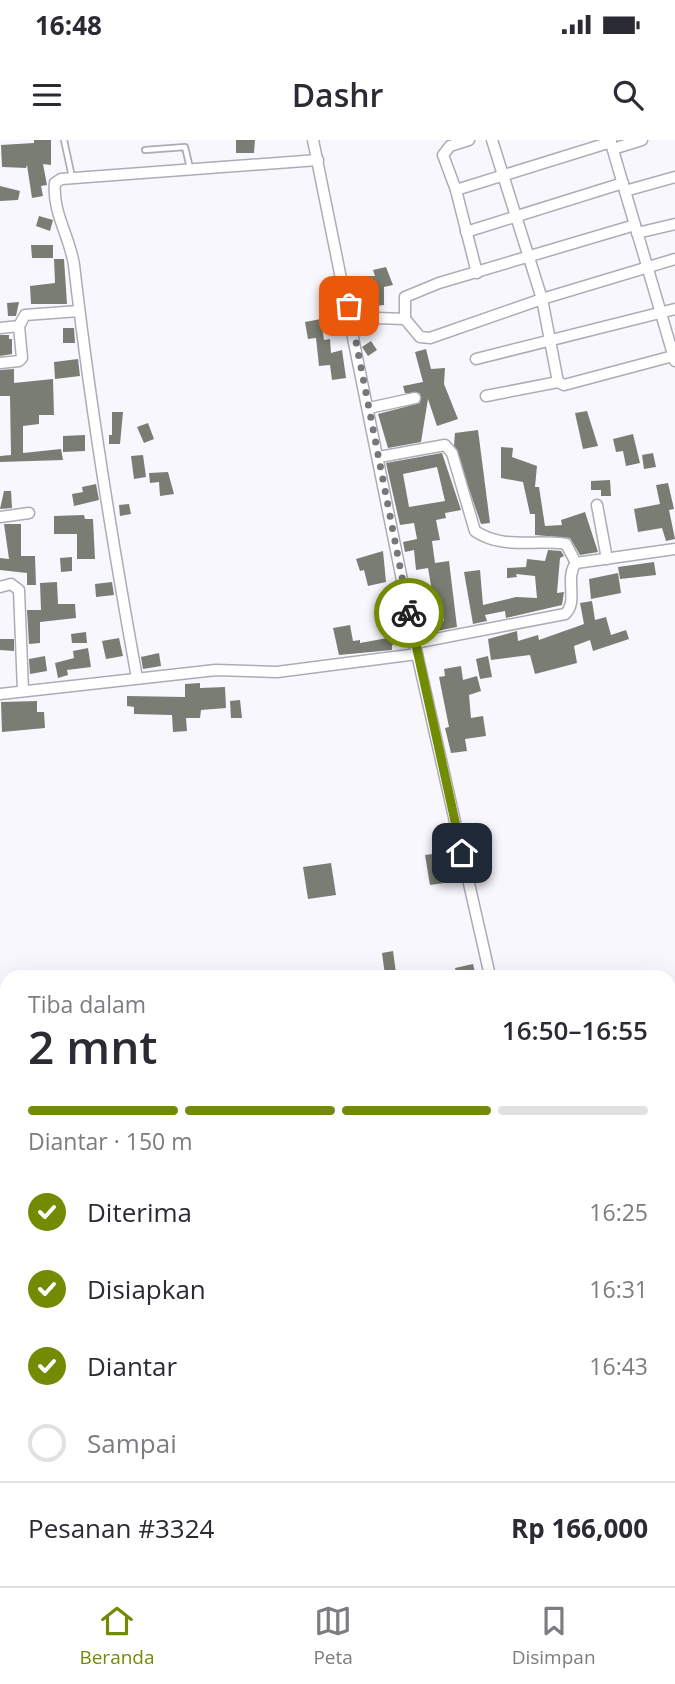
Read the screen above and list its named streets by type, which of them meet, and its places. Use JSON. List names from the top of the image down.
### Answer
{
  "page": {
    "status": "16:48",
    "header": "Dashr",
    "heading": ["2 mnt", "Tiba dalam", "16:50–16:55"],
    "panel": ["Pesanan #3324", "Rp 166,000"],
    "bar": "Diantar · 150 m",
    "list": [
      ["Diterima", "16:25"],
      ["Disiapkan", "16:31"],
      ["Diantar", "16:43"],
      "Sampai"
    ],
    "tabs": ["Beranda", "Peta", "Disimpan"]
  }
}
